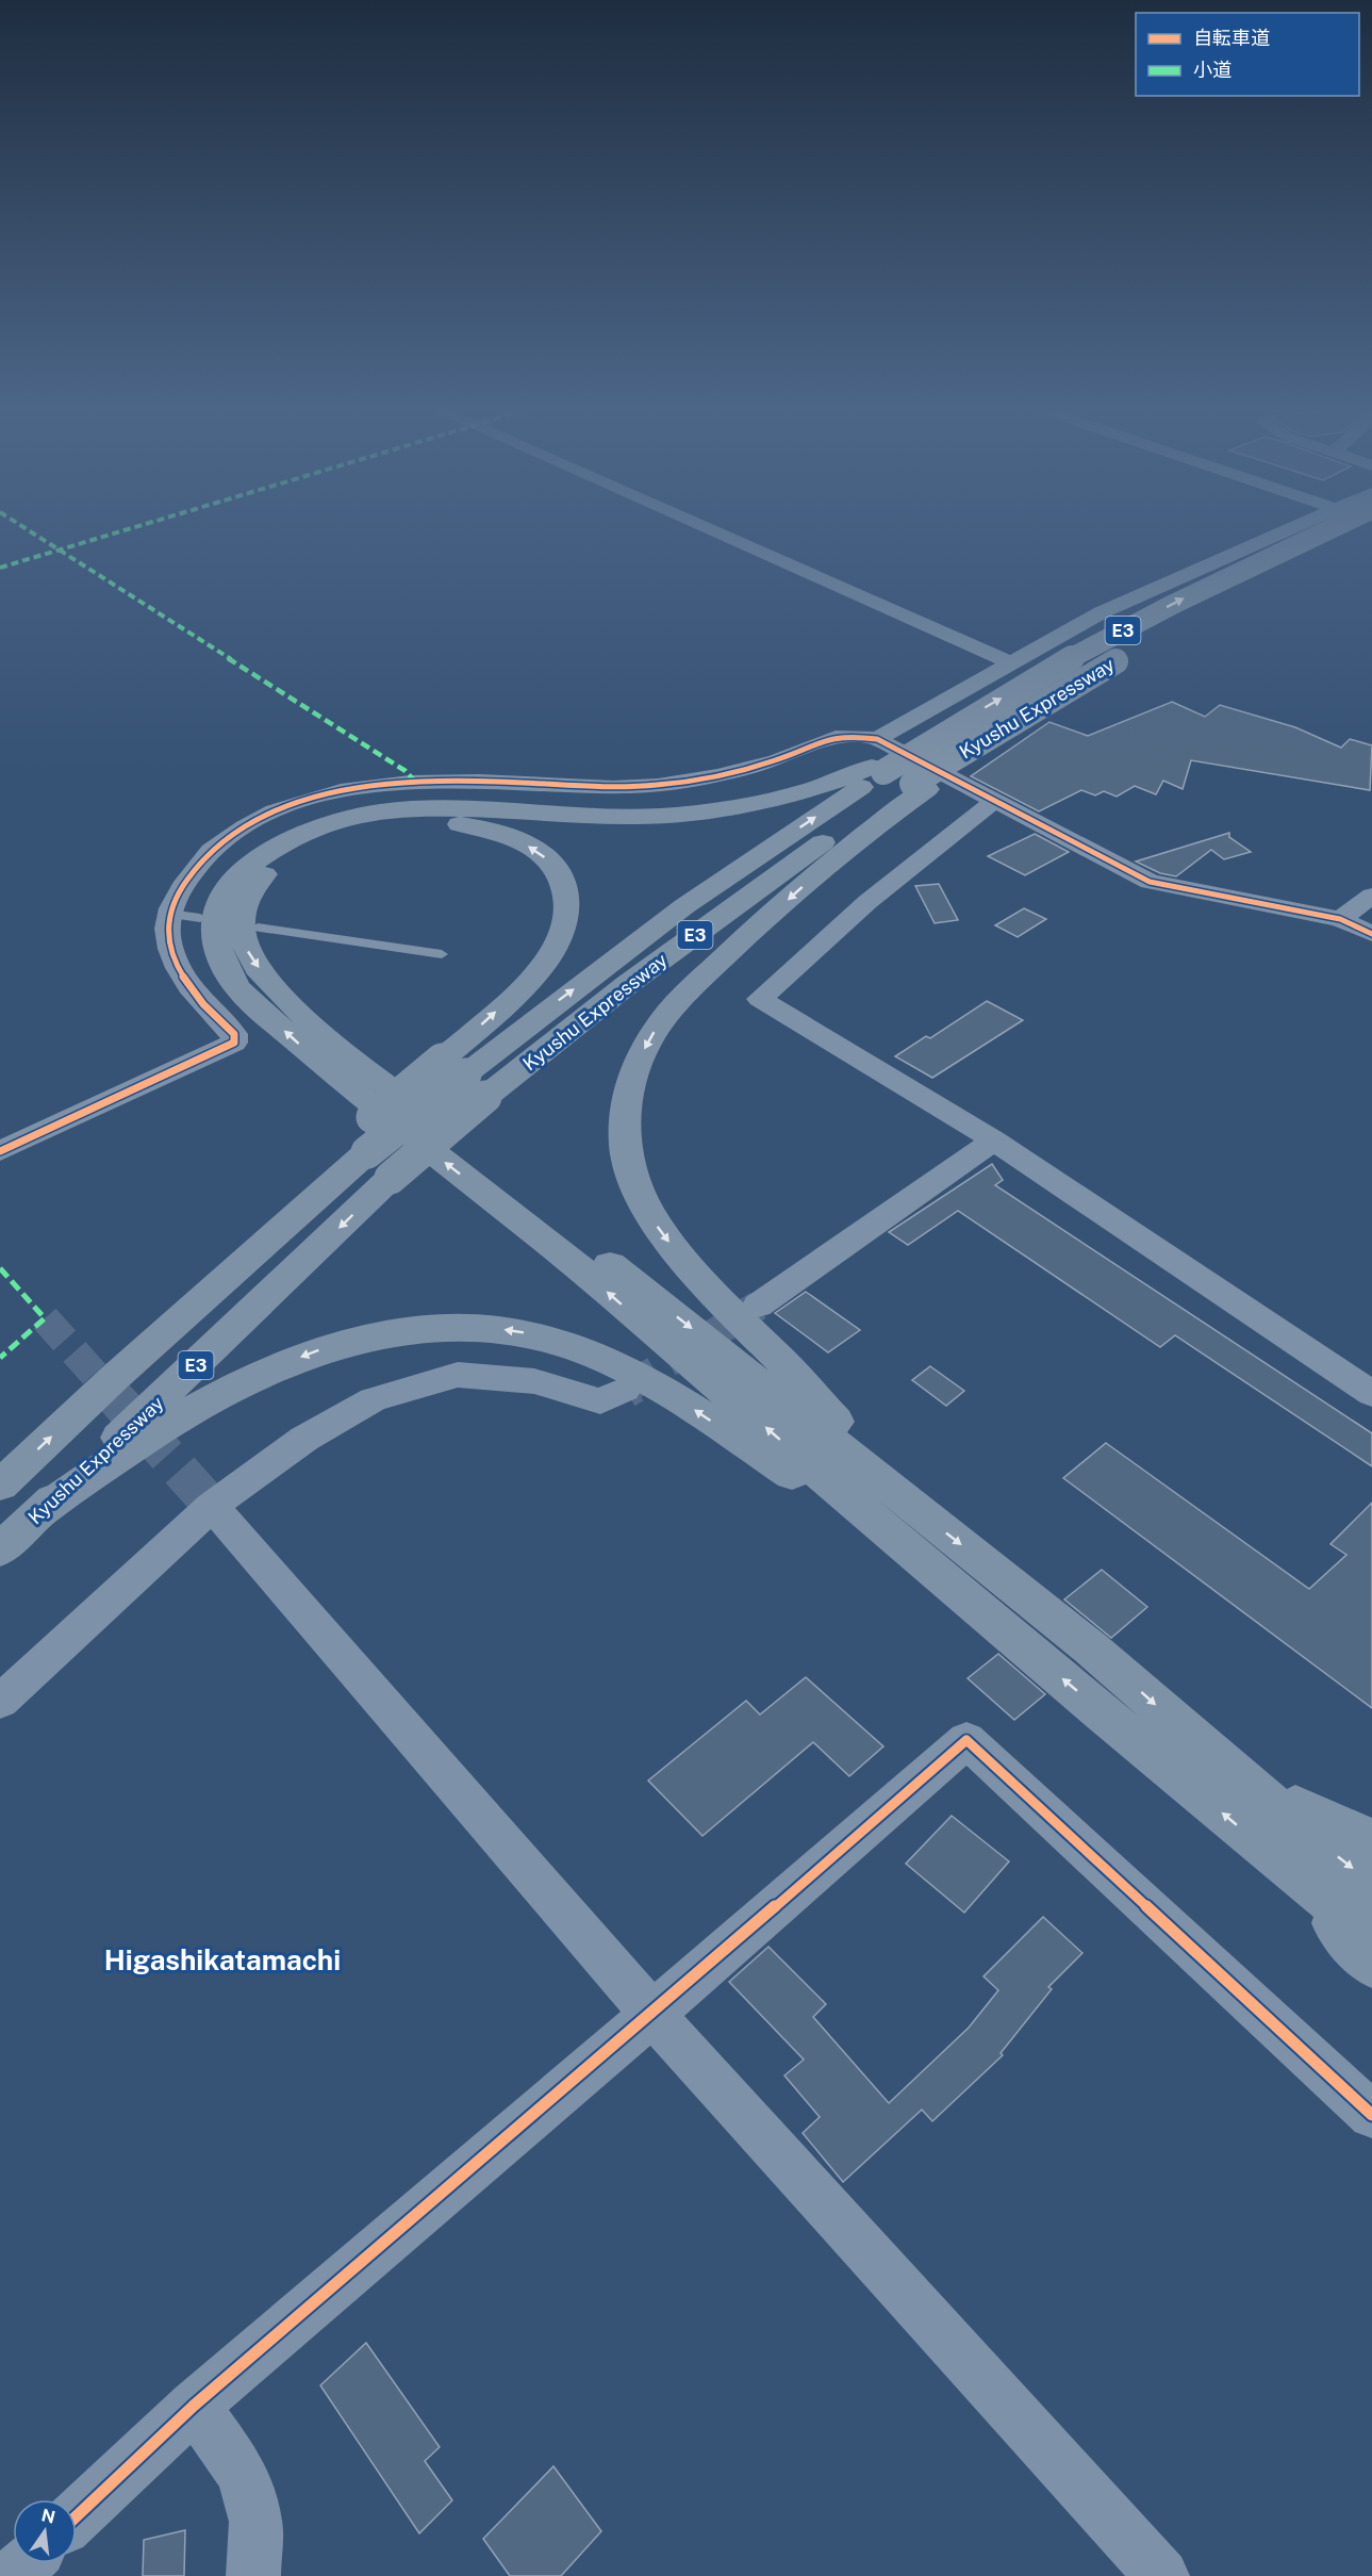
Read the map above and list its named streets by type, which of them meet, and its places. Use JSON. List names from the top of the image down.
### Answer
{
  "streets": {
    "highway": ["E3", "Kyushu Expressway"]
  },
  "districts": ["Higashikatamachi"],
  "legend": ["自転車道", "小道"],
  "north": "top"
}
